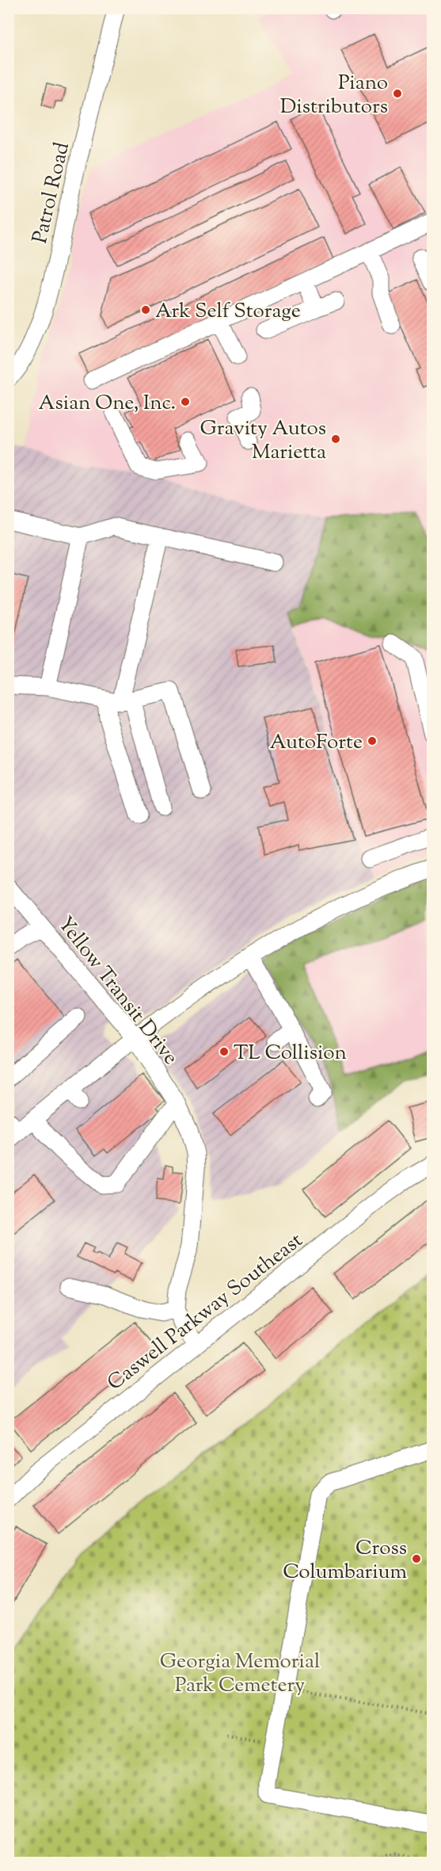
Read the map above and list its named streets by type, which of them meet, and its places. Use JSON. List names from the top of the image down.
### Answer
{
  "streets": {
    "street": ["Patrol Road", "Yellow Transit Drive", "Caswell Parkway Southeast"]
  },
  "parks": ["Georgia Memorial Park Cemetery"],
  "places": [
    "Piano Distributors",
    "Ark Self Storage",
    "Asian One, Inc.",
    "Gravity Autos Marietta",
    "AutoForte",
    "TL Collision",
    "Cross Columbarium"
  ]
}
